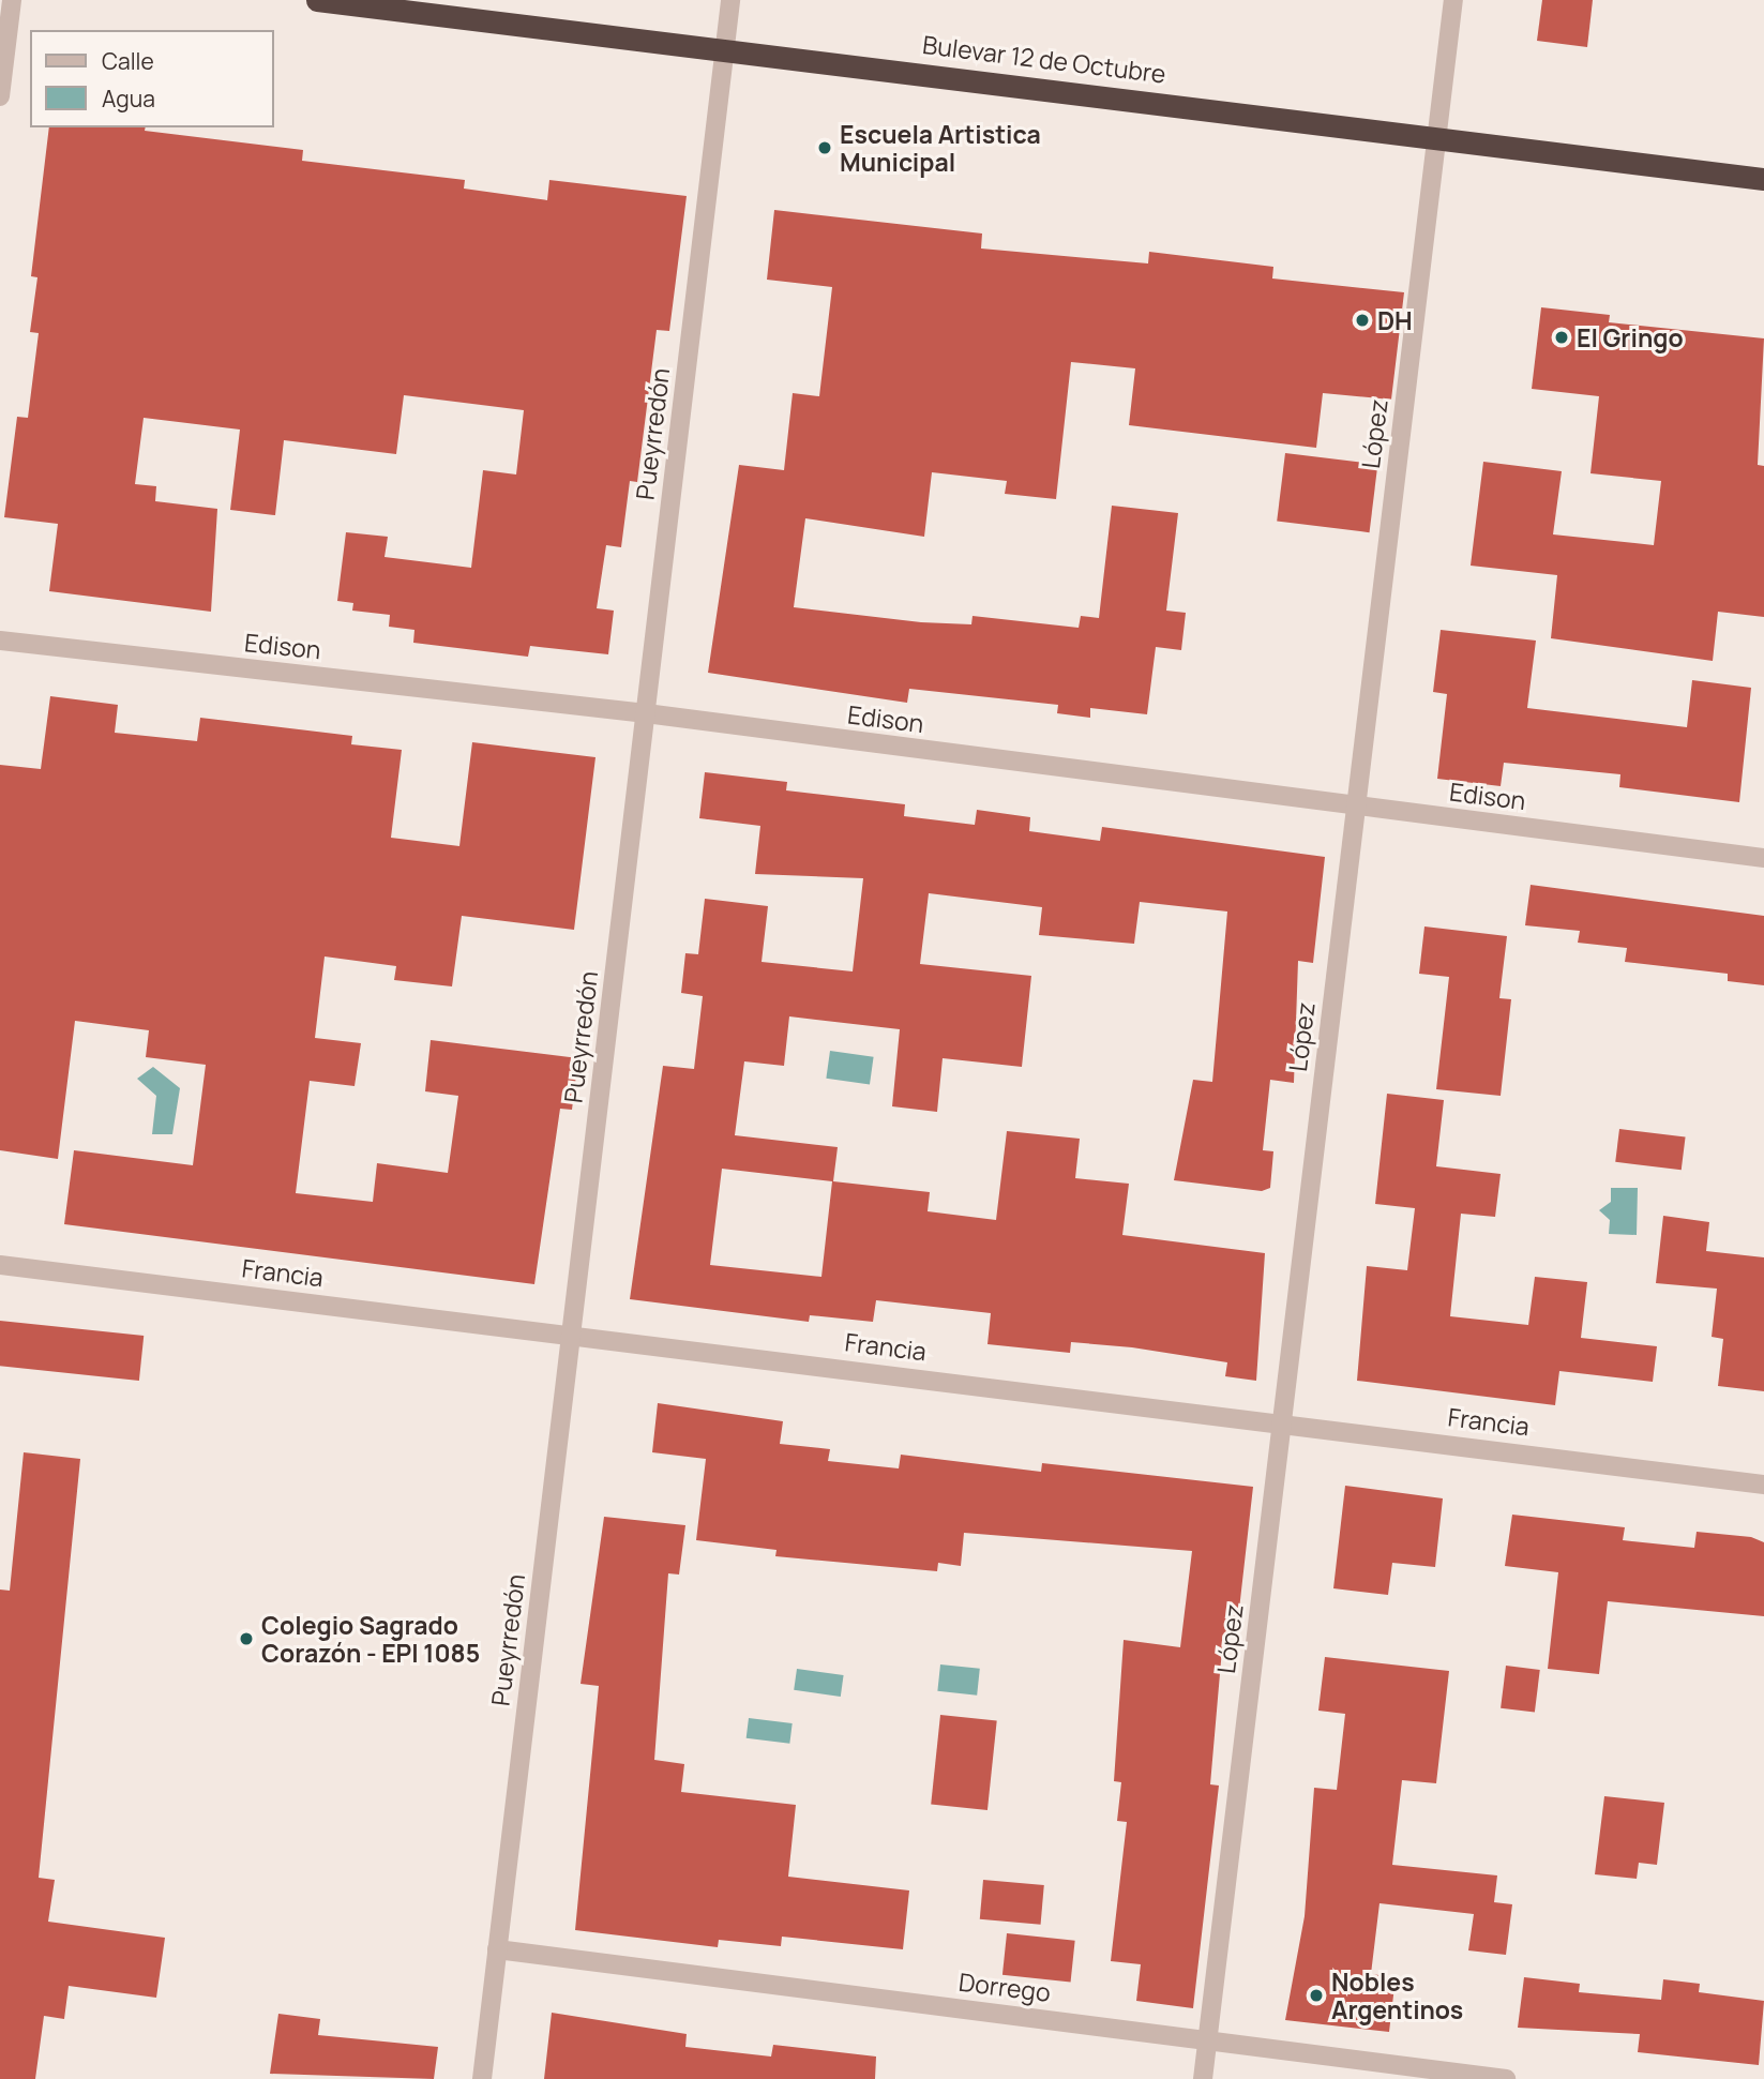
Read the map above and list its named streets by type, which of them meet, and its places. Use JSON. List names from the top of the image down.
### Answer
{
  "streets": {
    "highway": ["Bulevar 12 de Octubre"],
    "street": [
      "Pueyrredón",
      "López",
      "Edison",
      "Francia",
      "Dorrego"
    ]
  },
  "crossings": [
    ["Bulevar 12 de Octubre", "Pueyrredón"],
    ["Bulevar 12 de Octubre", "López"],
    ["Pueyrredón", "Edison"],
    ["Pueyrredón", "Francia"],
    ["Pueyrredón", "Dorrego"],
    ["López", "Edison"],
    ["López", "Francia"],
    ["López", "Dorrego"]
  ],
  "places": [
    "Escuela Artistica Municipal",
    "DH",
    "El Gringo",
    "Colegio Sagrado Corazón - EPI 1085",
    "Nobles Argentinos"
  ],
  "legend": ["Calle", "Agua"]
}
